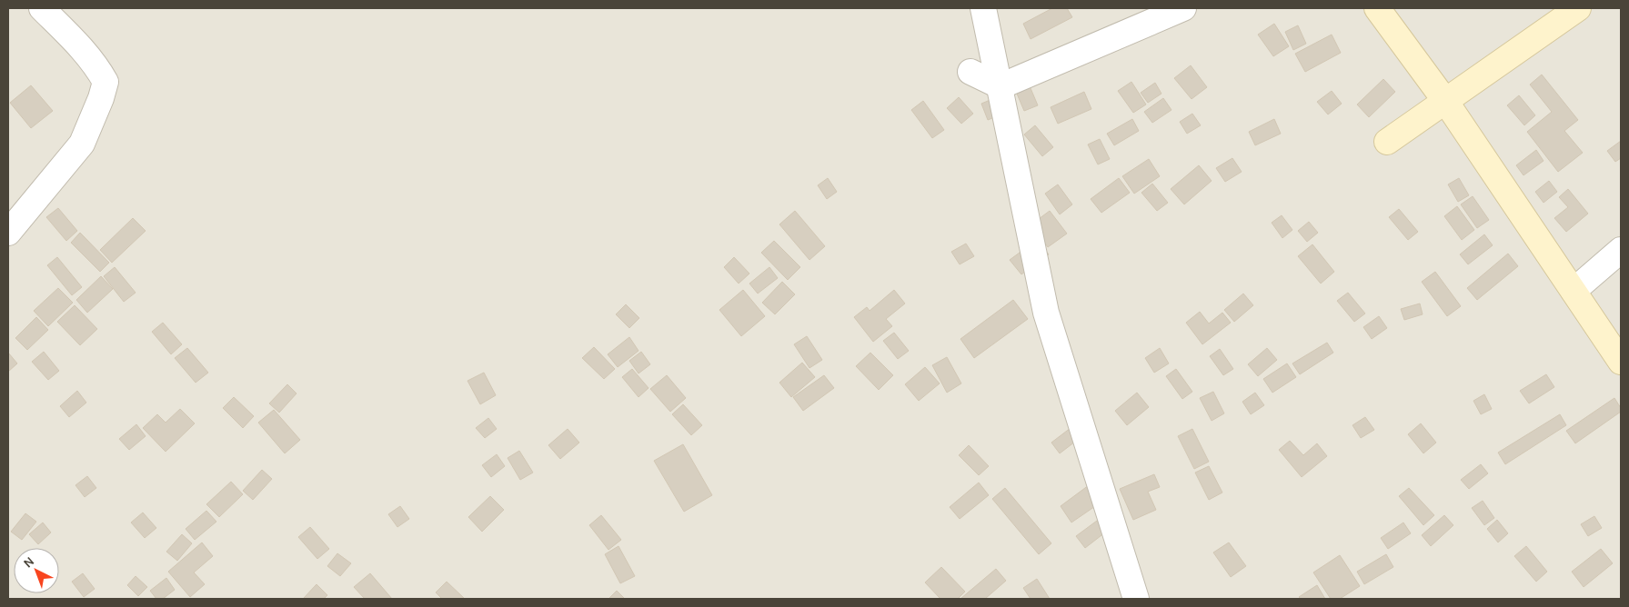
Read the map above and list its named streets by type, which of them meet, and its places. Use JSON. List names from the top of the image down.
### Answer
{
  "north": "top left"
}
